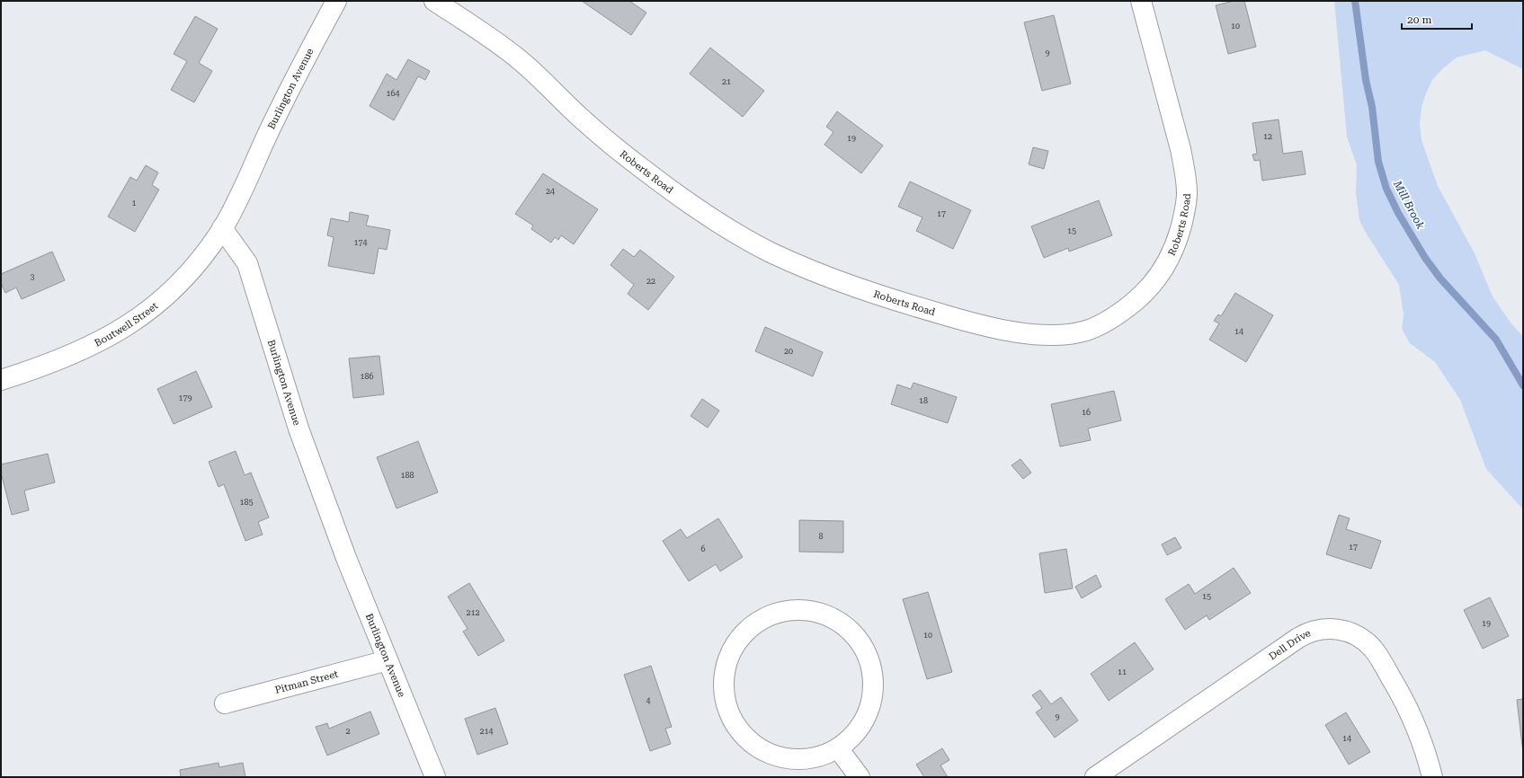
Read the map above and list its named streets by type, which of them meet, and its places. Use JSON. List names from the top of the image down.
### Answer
{
  "streets": {
    "street": [
      "Burlington Avenue",
      "Roberts Road",
      "Boutwell Street",
      "Dell Drive",
      "Pitman Street"
    ]
  },
  "crossings": [
    ["Burlington Avenue", "Boutwell Street"],
    ["Burlington Avenue", "Pitman Street"]
  ],
  "water": ["Mill Brook"],
  "house_numbers": [
    "10",
    "9",
    "21",
    "164",
    "12",
    "19",
    "24",
    "1",
    "17",
    "15",
    "174",
    "3",
    "22",
    "14",
    "20",
    "186",
    "179",
    "18",
    "16",
    "188",
    "185",
    "8",
    "17",
    "6",
    "15",
    "212",
    "19",
    "10",
    "11",
    "4",
    "9",
    "2",
    "214",
    "14"
  ],
  "scale_bar": "20 m"
}
